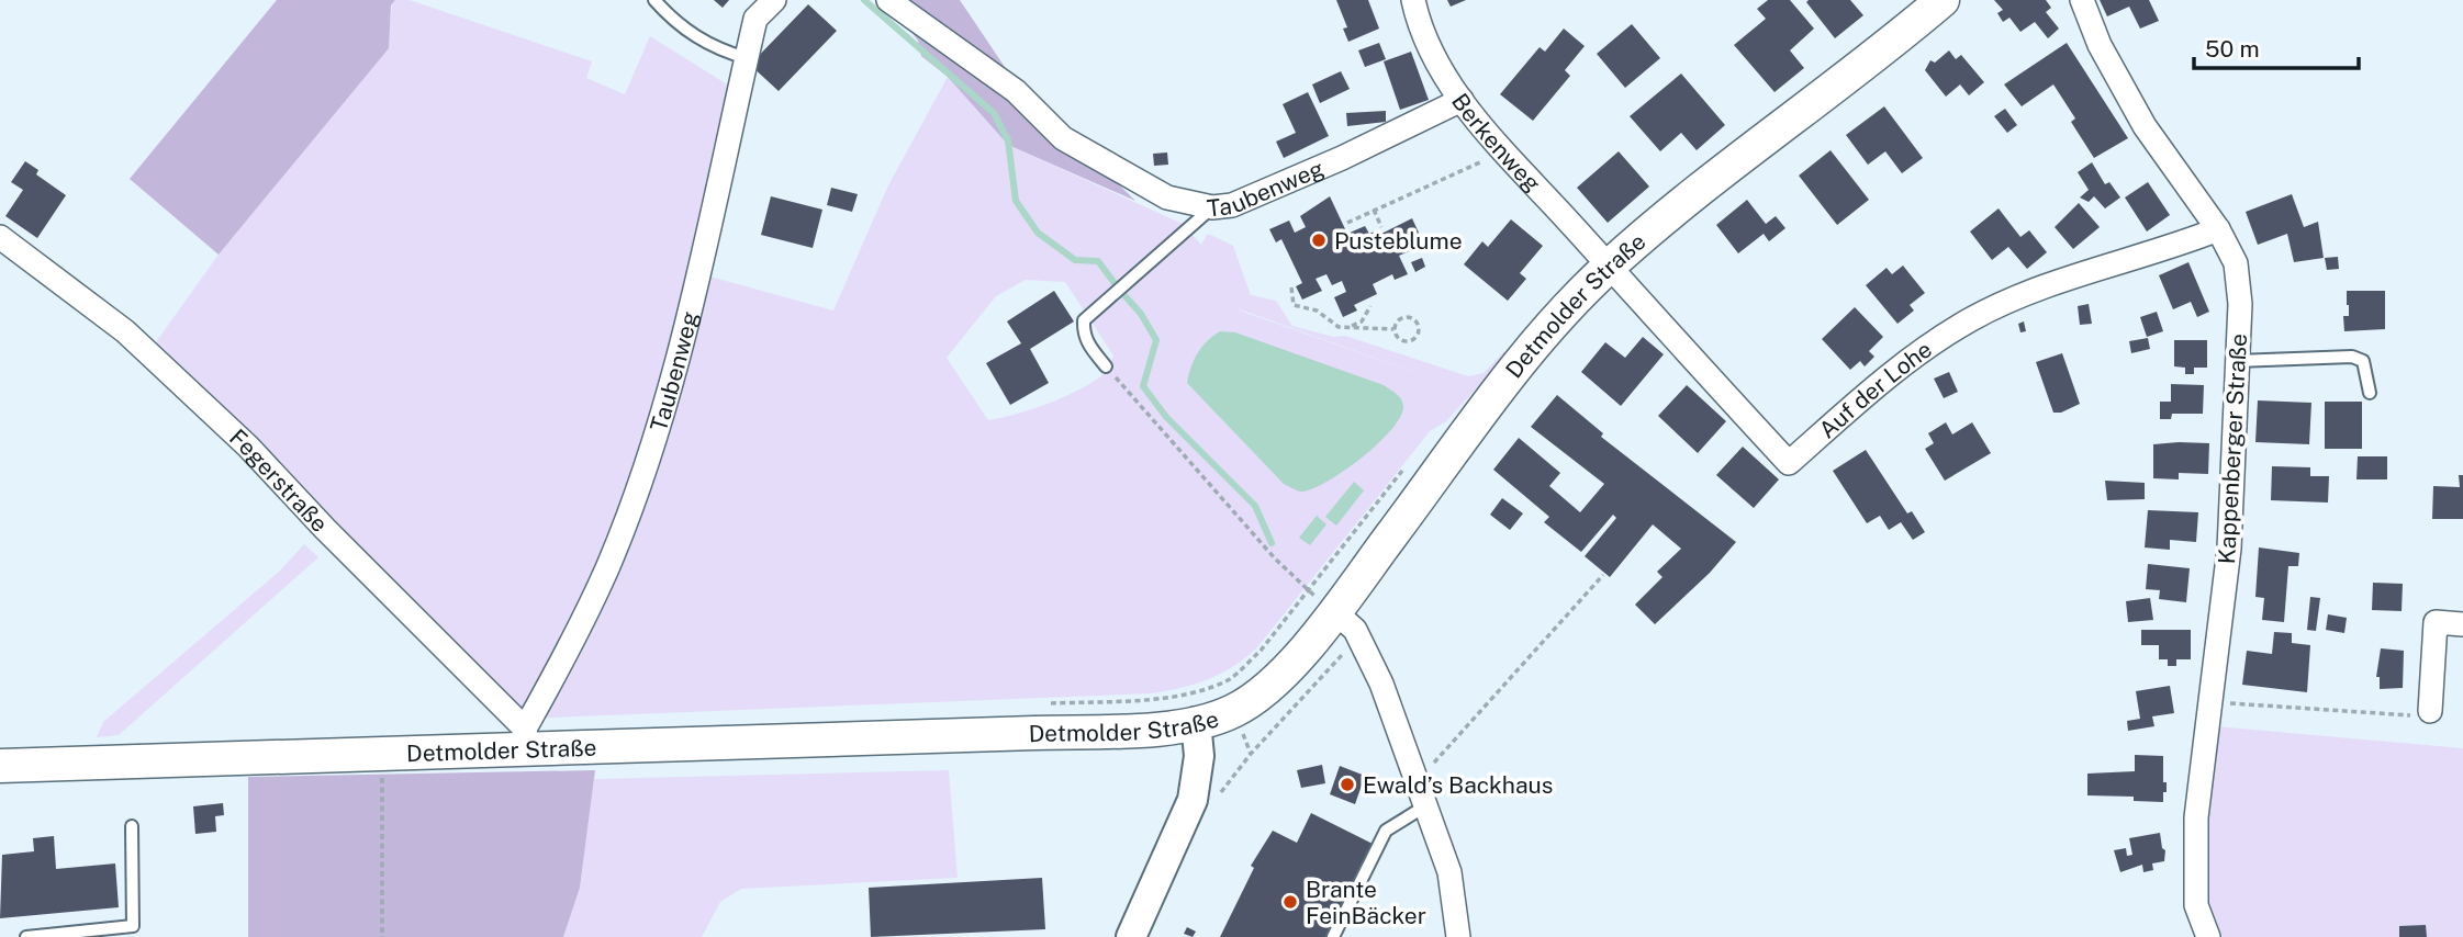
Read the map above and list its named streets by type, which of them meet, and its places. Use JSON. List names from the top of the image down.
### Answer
{
  "streets": {
    "main road": ["Detmolder Straße"],
    "street": [
      "Berkenweg",
      "Taubenweg",
      "Auf der Lohe",
      "Kappenberger Straße",
      "Fegerstraße"
    ]
  },
  "crossings": [
    ["Berkenweg", "Taubenweg"],
    ["Berkenweg", "Detmolder Straße"],
    ["Berkenweg", "Auf der Lohe"],
    ["Taubenweg", "Detmolder Straße"],
    ["Taubenweg", "Fegerstraße"],
    ["Detmolder Straße", "Auf der Lohe"],
    ["Detmolder Straße", "Fegerstraße"],
    ["Auf der Lohe", "Kappenberger Straße"]
  ],
  "places": ["Pusteblume", "Ewald’s Backhaus", "Brante FeinBäcker"],
  "scale_bar": "50 m"
}
